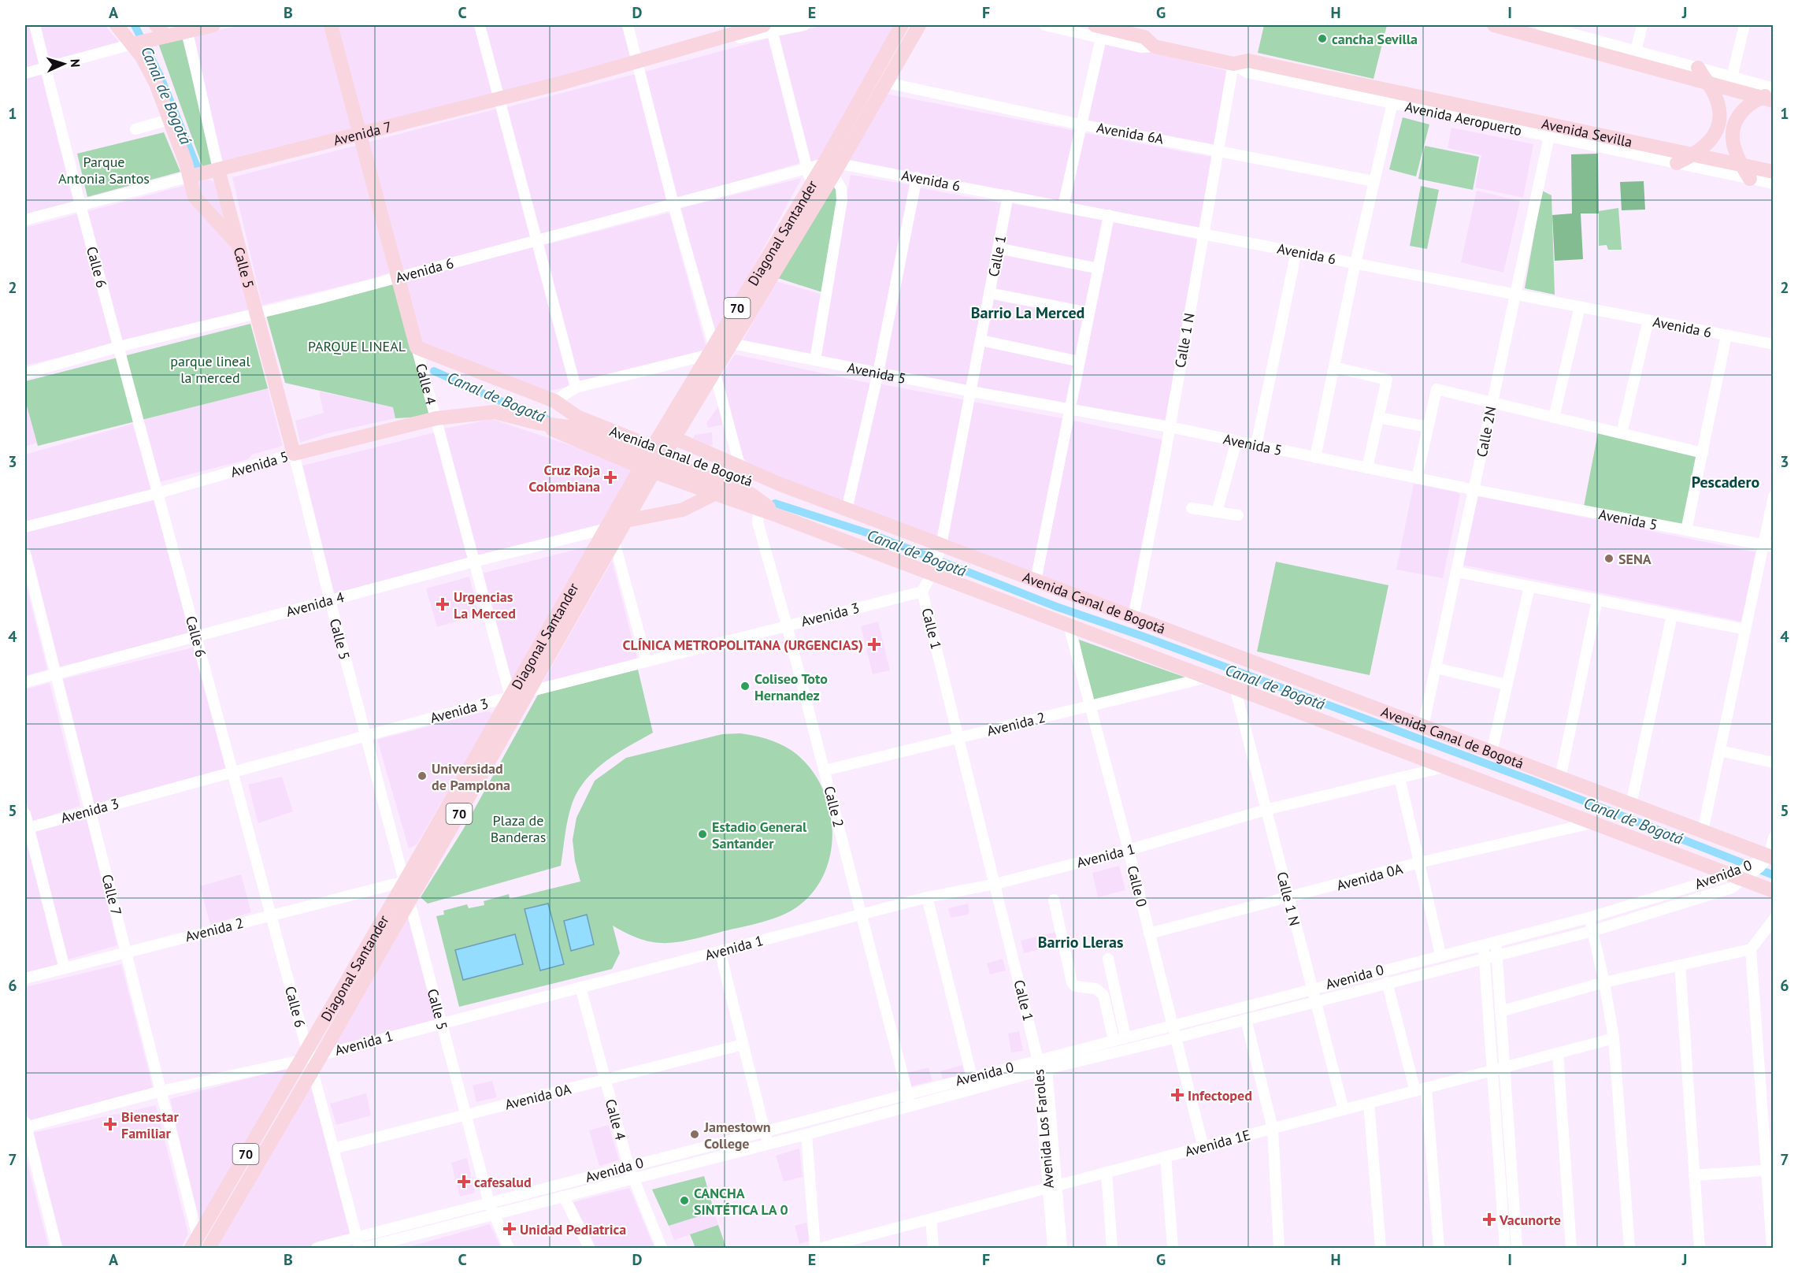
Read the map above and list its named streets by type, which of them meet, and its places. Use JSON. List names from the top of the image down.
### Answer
{
  "streets": {
    "main road": [
      "Avenida Aeropuerto",
      "Avenida Sevilla",
      "Avenida 7",
      "Diagonal Santander",
      "Calle 5",
      "70",
      "Avenida 5",
      "Calle 4",
      "Avenida Canal de Bogotá"
    ],
    "street": [
      "Avenida 6A",
      "Avenida 6",
      "Calle 1",
      "Calle 6",
      "Calle 1 N",
      "Calle 2N",
      "Avenida 4",
      "Avenida 3",
      "Avenida 2",
      "Calle 2",
      "Avenida 1",
      "Avenida 0",
      "Avenida 0A",
      "Calle 0",
      "Calle 7",
      "Avenida Los Faroles",
      "Avenida 1E"
    ]
  },
  "crossings": [
    ["Avenida Aeropuerto", "Avenida Sevilla"],
    ["Avenida Aeropuerto", "Calle 1 N"],
    ["Avenida Aeropuerto", "Calle 2N"],
    ["Avenida Sevilla", "Calle 1 N"],
    ["Avenida 7", "Calle 6"],
    ["Avenida 7", "Calle 5"],
    ["Avenida 7", "Calle 4"],
    ["Avenida 6A", "Diagonal Santander"],
    ["Avenida 6A", "Calle 1 N"],
    ["Avenida 6", "Diagonal Santander"],
    ["Avenida 6", "Calle 1"],
    ["Avenida 6", "Calle 6"],
    ["Avenida 6", "Calle 5"],
    ["Avenida 6", "Calle 1 N"],
    ["Avenida 6", "Calle 4"],
    ["Avenida 6", "Calle 2N"],
    ["Diagonal Santander", "Calle 6"],
    ["Diagonal Santander", "Calle 5"],
    ["Diagonal Santander", "Avenida 5"],
    ["Diagonal Santander", "Calle 4"],
    ["Diagonal Santander", "Avenida 4"],
    ["Diagonal Santander", "Avenida 3"],
    ["Diagonal Santander", "Avenida 2"],
    ["Diagonal Santander", "Avenida 1"],
    ["Diagonal Santander", "Calle 7"],
    ["Calle 1", "Avenida 5"],
    ["Calle 1", "Avenida Canal de Bogotá"],
    ["Calle 1", "Avenida 3"],
    ["Calle 1", "Avenida 2"],
    ["Calle 1", "Avenida 1"],
    ["Calle 1", "Avenida 0"],
    ["Calle 1", "Avenida Los Faroles"],
    ["Calle 6", "Avenida 5"],
    ["Calle 6", "Avenida 4"],
    ["Calle 6", "Avenida 3"],
    ["Calle 6", "Avenida 2"],
    ["Calle 6", "Avenida 1"],
    ["Calle 6", "Avenida 0"],
    ["Calle 6", "Avenida 0A"],
    ["Calle 5", "Avenida 5"],
    ["Calle 5", "Avenida 4"],
    ["Calle 5", "Avenida 3"],
    ["Calle 5", "Avenida 2"],
    ["Calle 5", "Avenida 1"],
    ["Calle 5", "Avenida 0"],
    ["Calle 5", "Avenida 0A"],
    ["Calle 1 N", "Avenida 5"],
    ["Calle 1 N", "Avenida Canal de Bogotá"],
    ["Calle 1 N", "Avenida 1"],
    ["Calle 1 N", "Avenida 0"],
    ["Calle 1 N", "Avenida 0A"],
    ["Calle 1 N", "Avenida 1E"],
    ["Avenida 5", "Calle 4"],
    ["Avenida 5", "Calle 2N"],
    ["Avenida 5", "Avenida Canal de Bogotá"],
    ["Calle 4", "Avenida Canal de Bogotá"],
    ["Calle 4", "Avenida 4"],
    ["Calle 4", "Avenida 3"],
    ["Calle 4", "Avenida 1"],
    ["Calle 4", "Avenida 0"],
    ["Calle 4", "Avenida 0A"],
    ["Calle 2N", "Avenida Canal de Bogotá"],
    ["Avenida Canal de Bogotá", "Avenida 2"],
    ["Avenida Canal de Bogotá", "Calle 2"],
    ["Avenida Canal de Bogotá", "Avenida 1"],
    ["Avenida Canal de Bogotá", "Avenida 0"],
    ["Avenida Canal de Bogotá", "Avenida 0A"],
    ["Avenida Canal de Bogotá", "Calle 0"],
    ["Avenida 4", "Calle 7"],
    ["Avenida 3", "Calle 2"],
    ["Avenida 3", "Calle 7"],
    ["Avenida 2", "Calle 2"],
    ["Avenida 2", "Calle 0"],
    ["Avenida 2", "Calle 7"],
    ["Calle 2", "Avenida 1"],
    ["Calle 2", "Avenida 0"],
    ["Avenida 1", "Calle 0"],
    ["Avenida 1", "Calle 7"],
    ["Avenida 0", "Calle 0"],
    ["Avenida 0", "Avenida Los Faroles"],
    ["Avenida 0A", "Calle 0"],
    ["Calle 0", "Avenida 1E"],
    ["Avenida Los Faroles", "Avenida 1E"]
  ],
  "districts": ["Barrio La Merced", "Pescadero", "Barrio Lleras"],
  "water": ["Canal de Bogotá"],
  "parks": [
    "Parque Antonia Santos",
    "PARQUE LINEAL",
    "parque lineal la merced",
    "Plaza de Banderas"
  ],
  "places": {
    "other": [
      "cancha Sevilla",
      "SENA",
      "Coliseo Toto Hernandez",
      "Universidad de Pamplona",
      "Estadio General Santander",
      "Jamestown College",
      "CANCHA SINTÉTICA LA 0"
    ],
    "health": [
      "Cruz Roja Colombiana",
      "Urgencias La Merced",
      "CLÍNICA METROPOLITANA (URGENCIAS)",
      "Infectoped",
      "Bienestar Familiar",
      "cafesalud",
      "Vacunorte",
      "Unidad Pediatrica"
    ]
  },
  "north": "right",
  "grid": {
    "columns": [
      "A",
      "B",
      "C",
      "D",
      "E",
      "F",
      "G",
      "H",
      "I",
      "J"
    ],
    "rows": [
      "1",
      "2",
      "3",
      "4",
      "5",
      "6",
      "7"
    ]
  }
}
